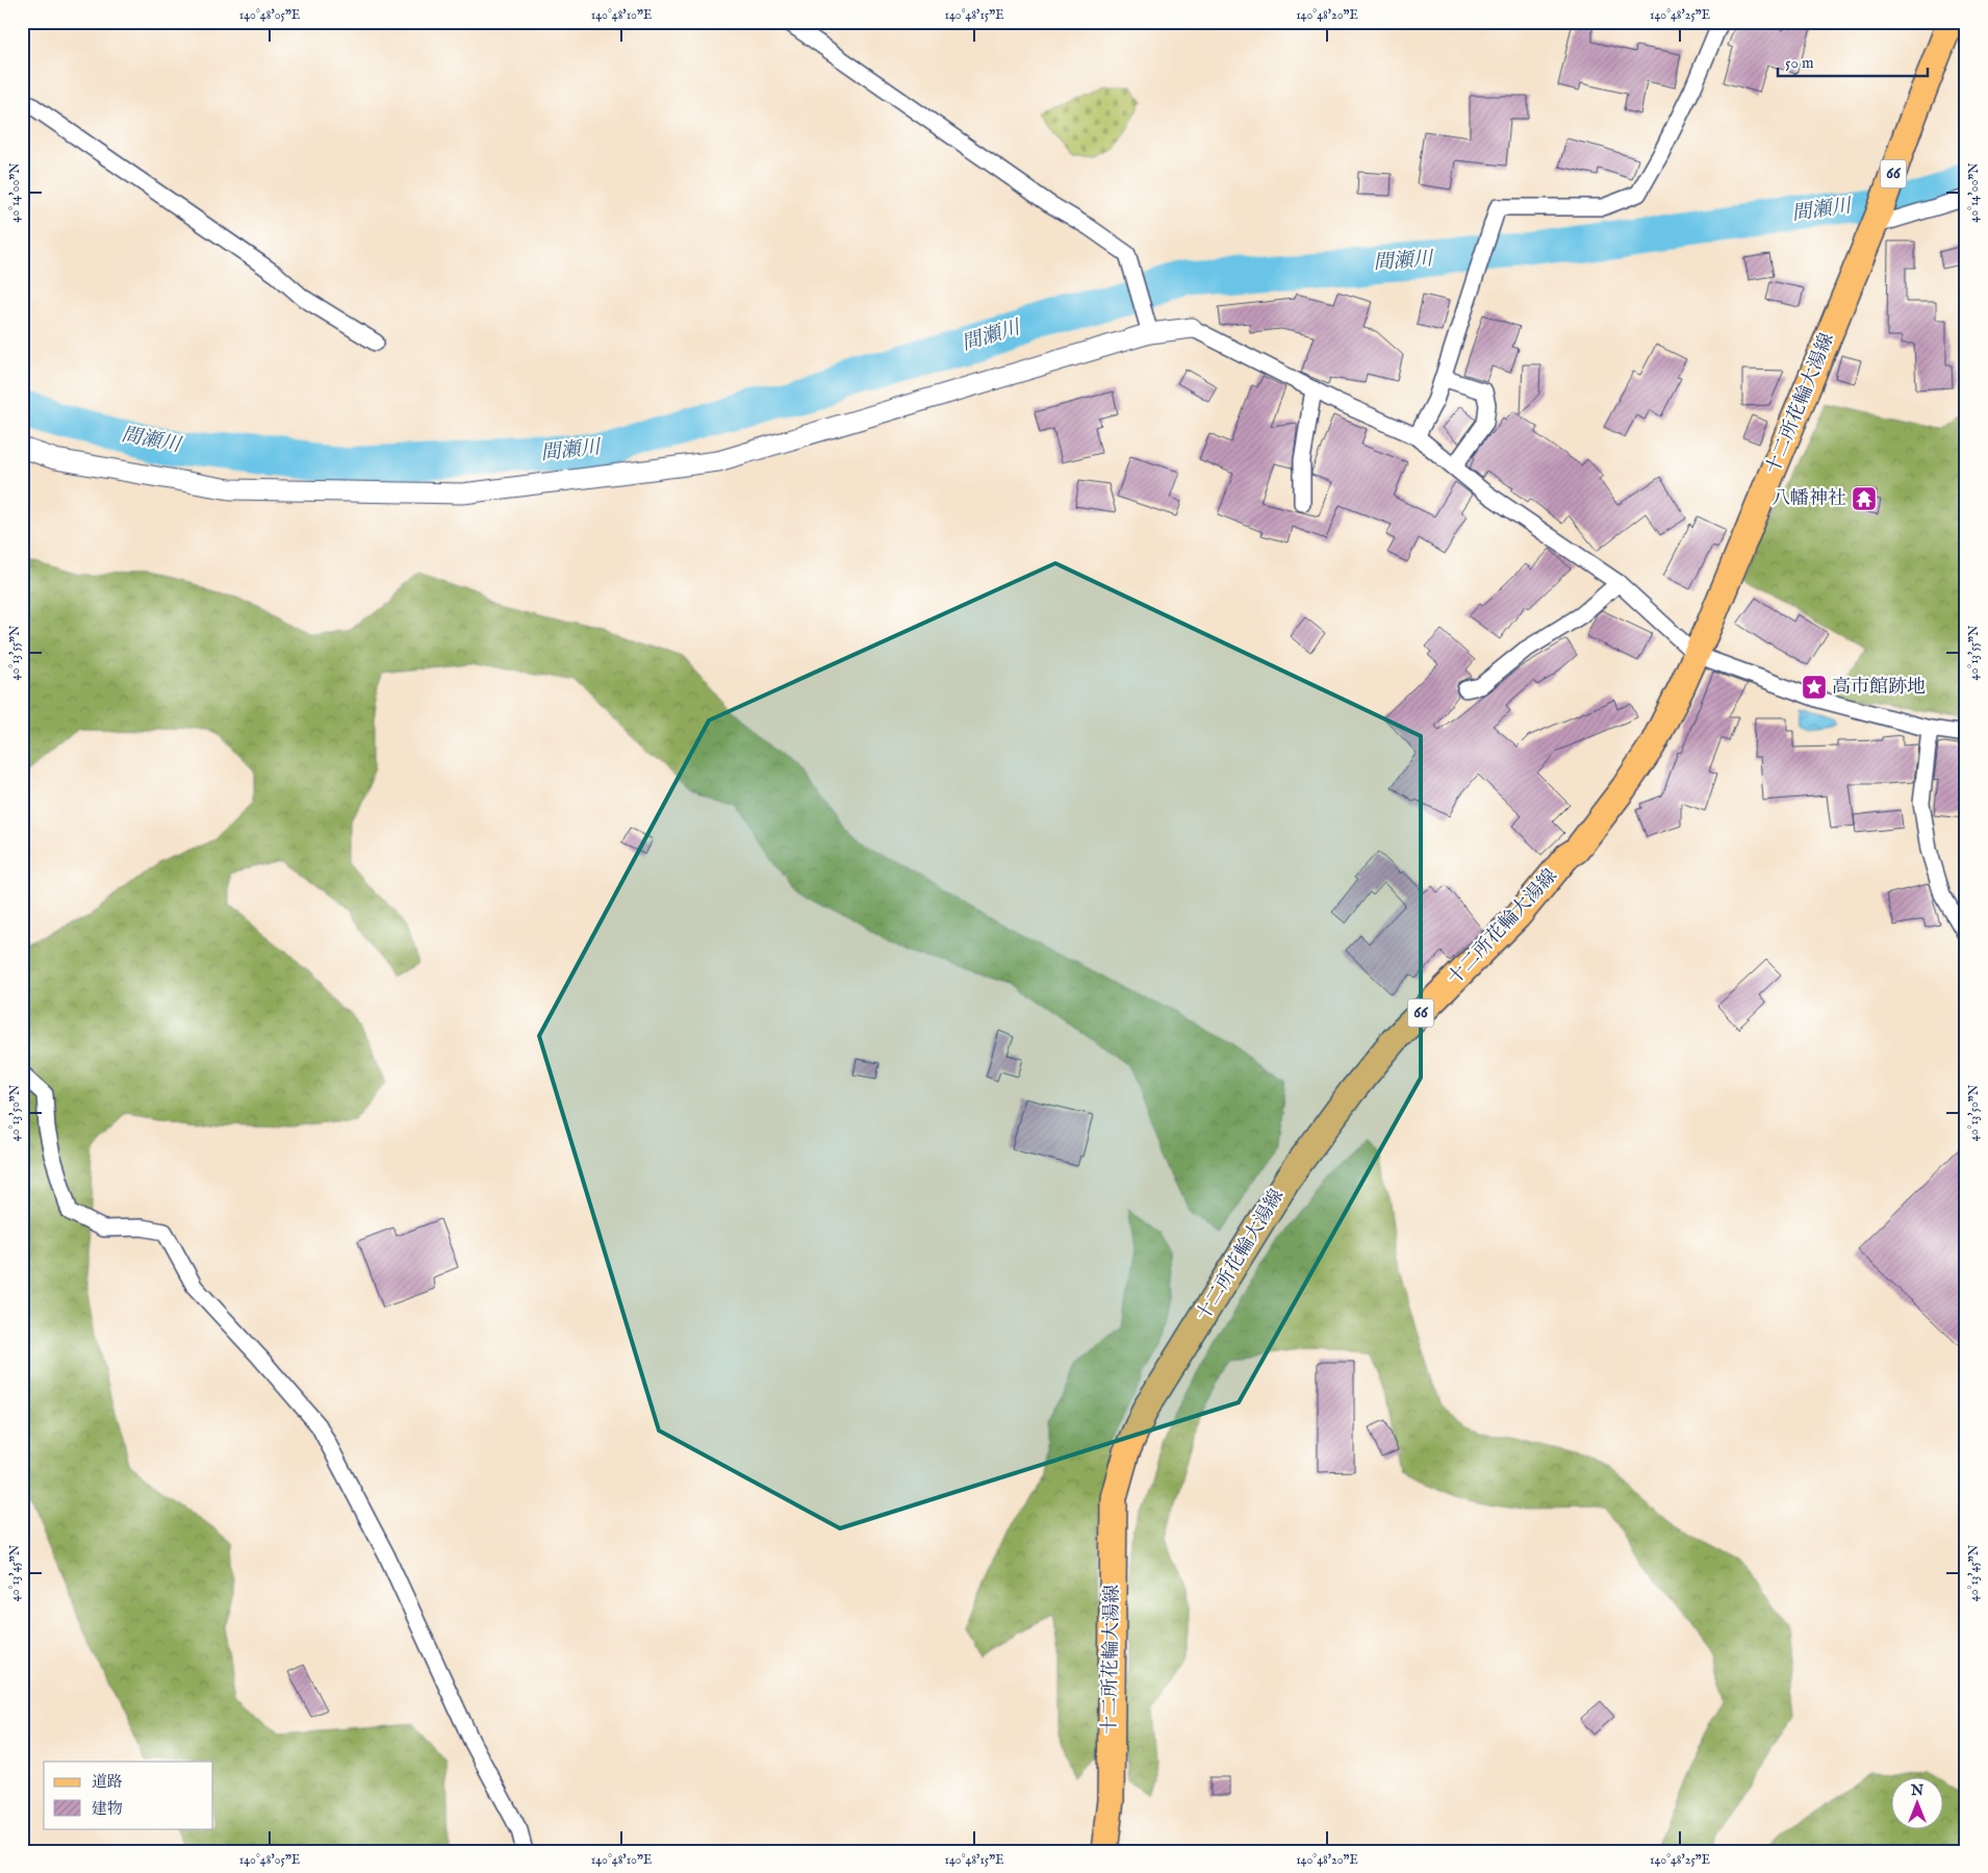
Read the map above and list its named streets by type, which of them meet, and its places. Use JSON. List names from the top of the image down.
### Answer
{
  "streets": {
    "main road": ["66", "十二所花輪大湯線"]
  },
  "water": ["間瀬川"],
  "places": {
    "temple": ["八幡神社"],
    "place": ["高市館跡地"]
  },
  "legend": ["道路", "建物"],
  "scale_bar": "50 m",
  "north": "top",
  "coordinates": [
    "140°48'05\"E",
    "140°48'10\"E",
    "140°48'15\"E",
    "140°48'20\"E",
    "140°48'25\"E",
    "40°14'00\"N",
    "40°13'55\"N",
    "40°13'50\"N",
    "40°13'45\"N"
  ]
}
